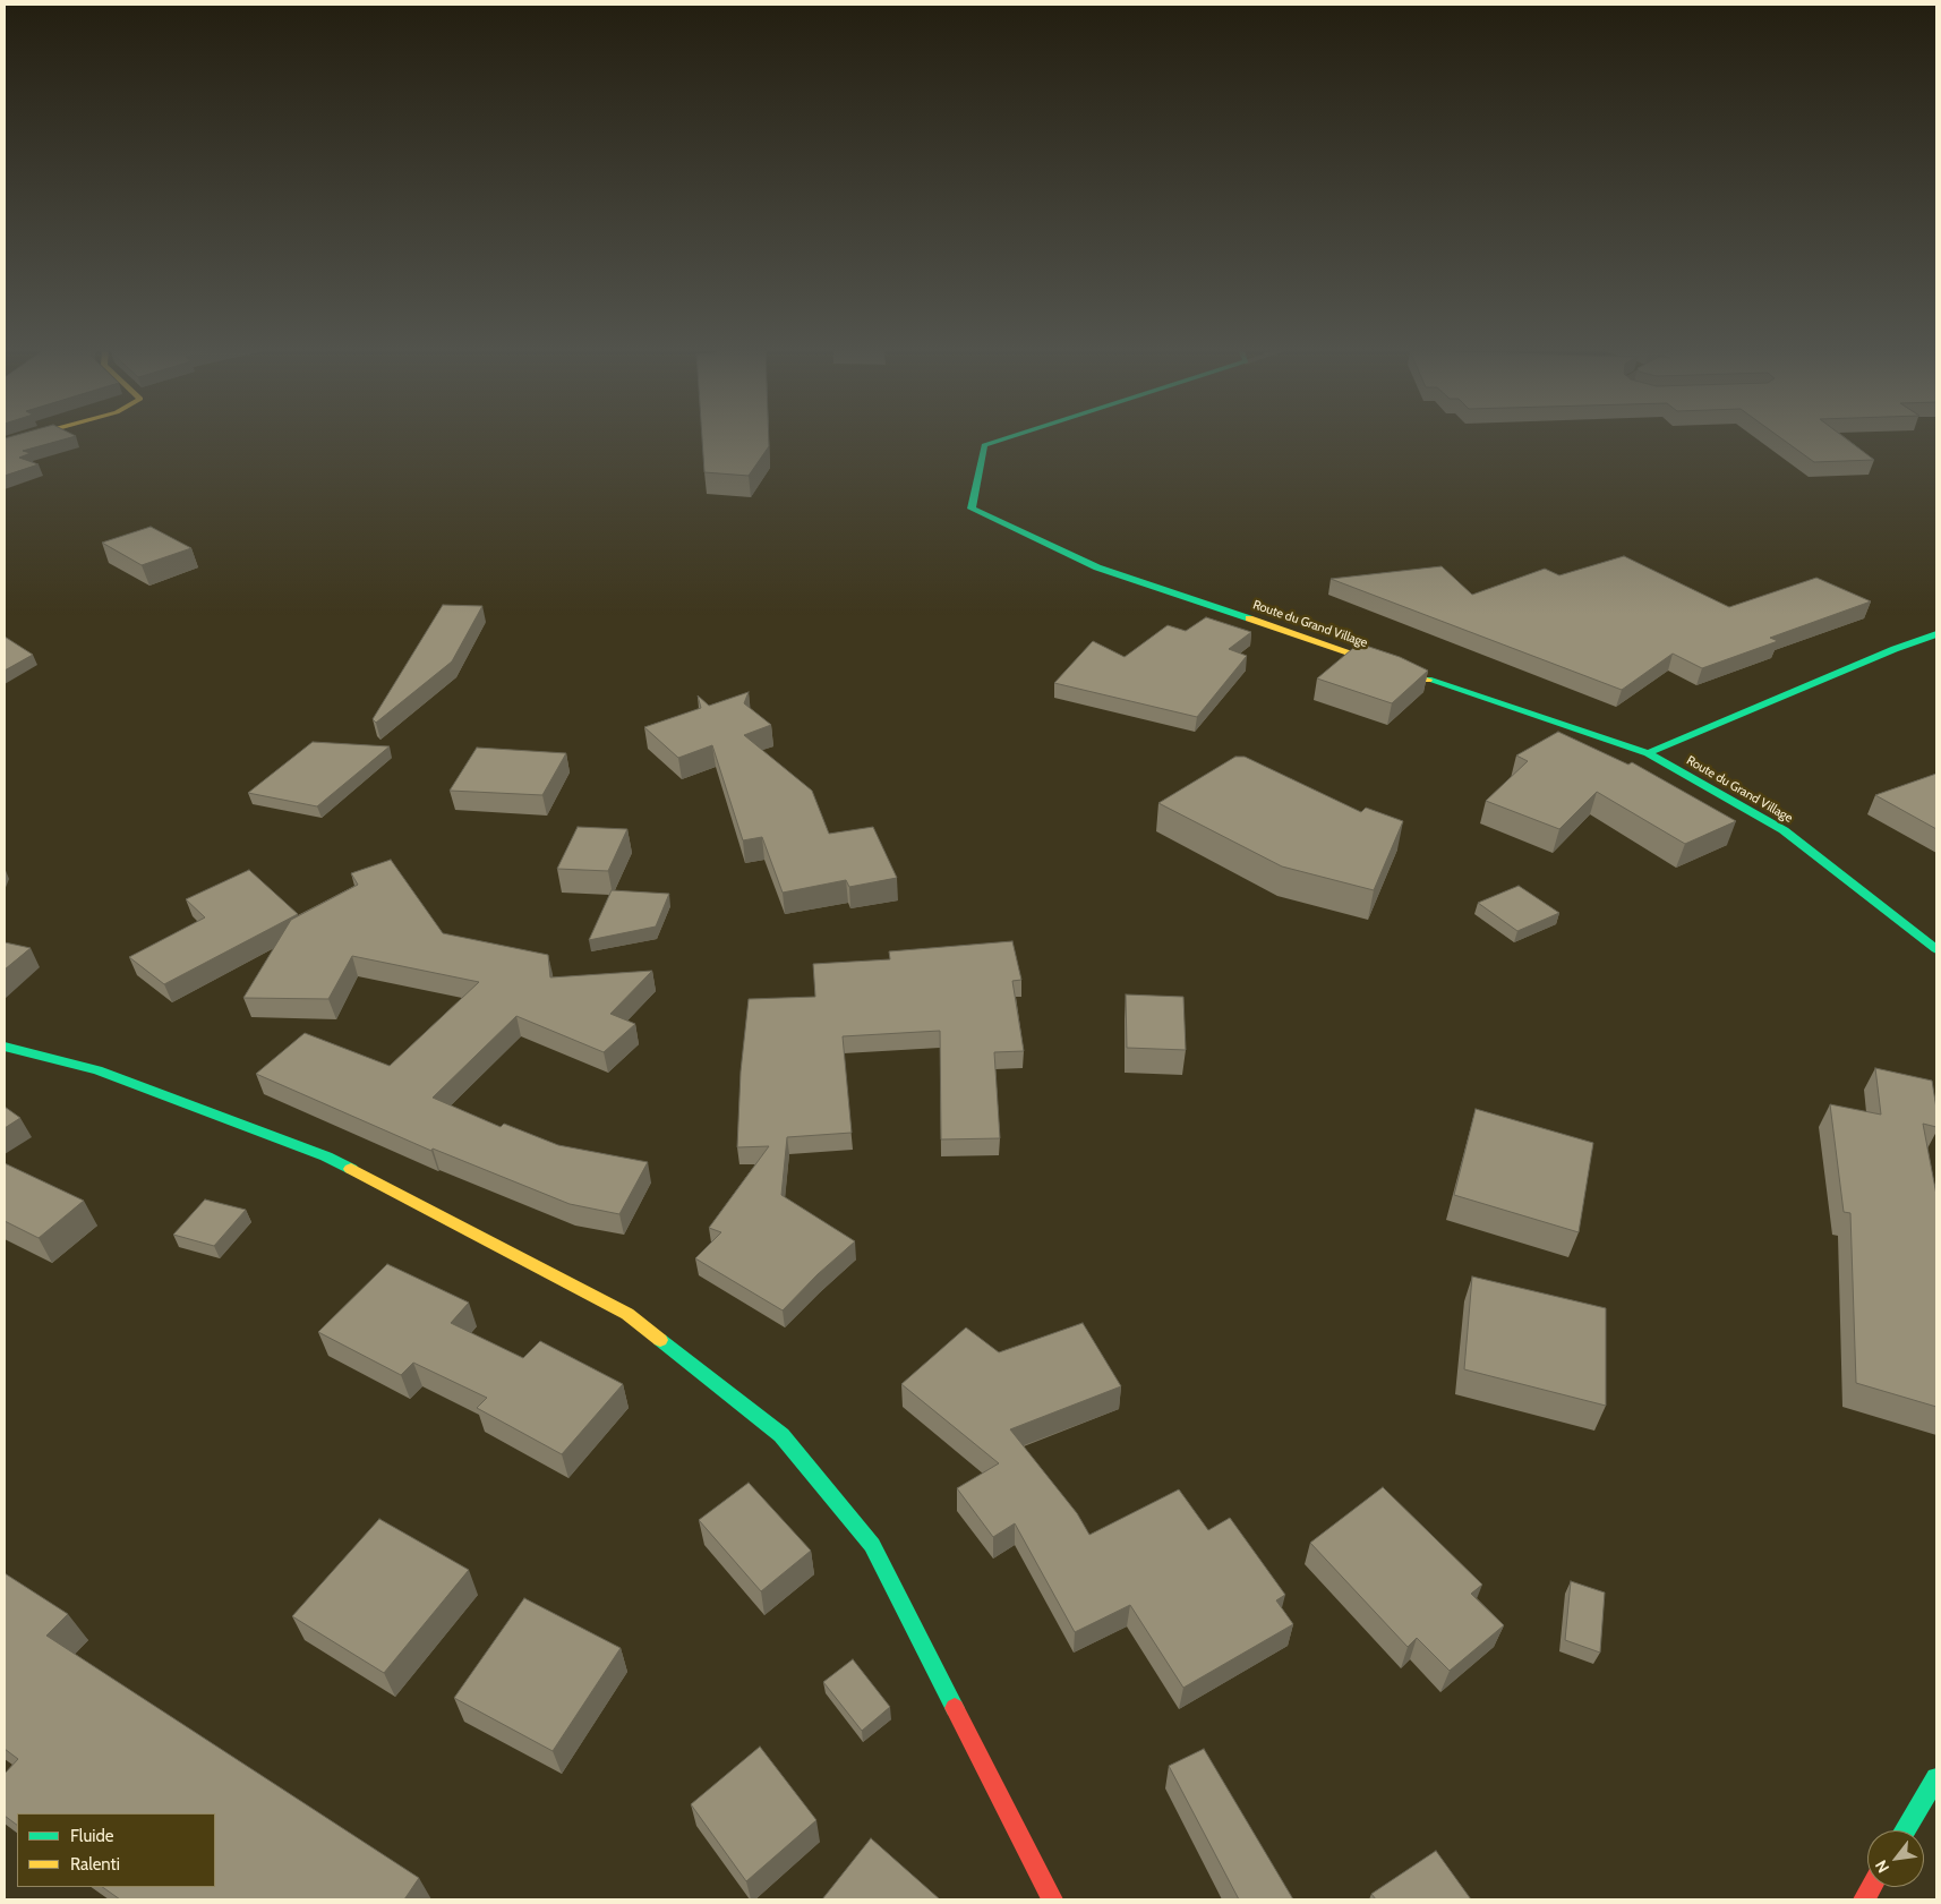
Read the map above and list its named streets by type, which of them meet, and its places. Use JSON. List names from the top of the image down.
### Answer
{
  "streets": {
    "street": ["Route du Grand Village"]
  },
  "legend": ["Fluide", "Ralenti"],
  "north": "bottom left"
}
